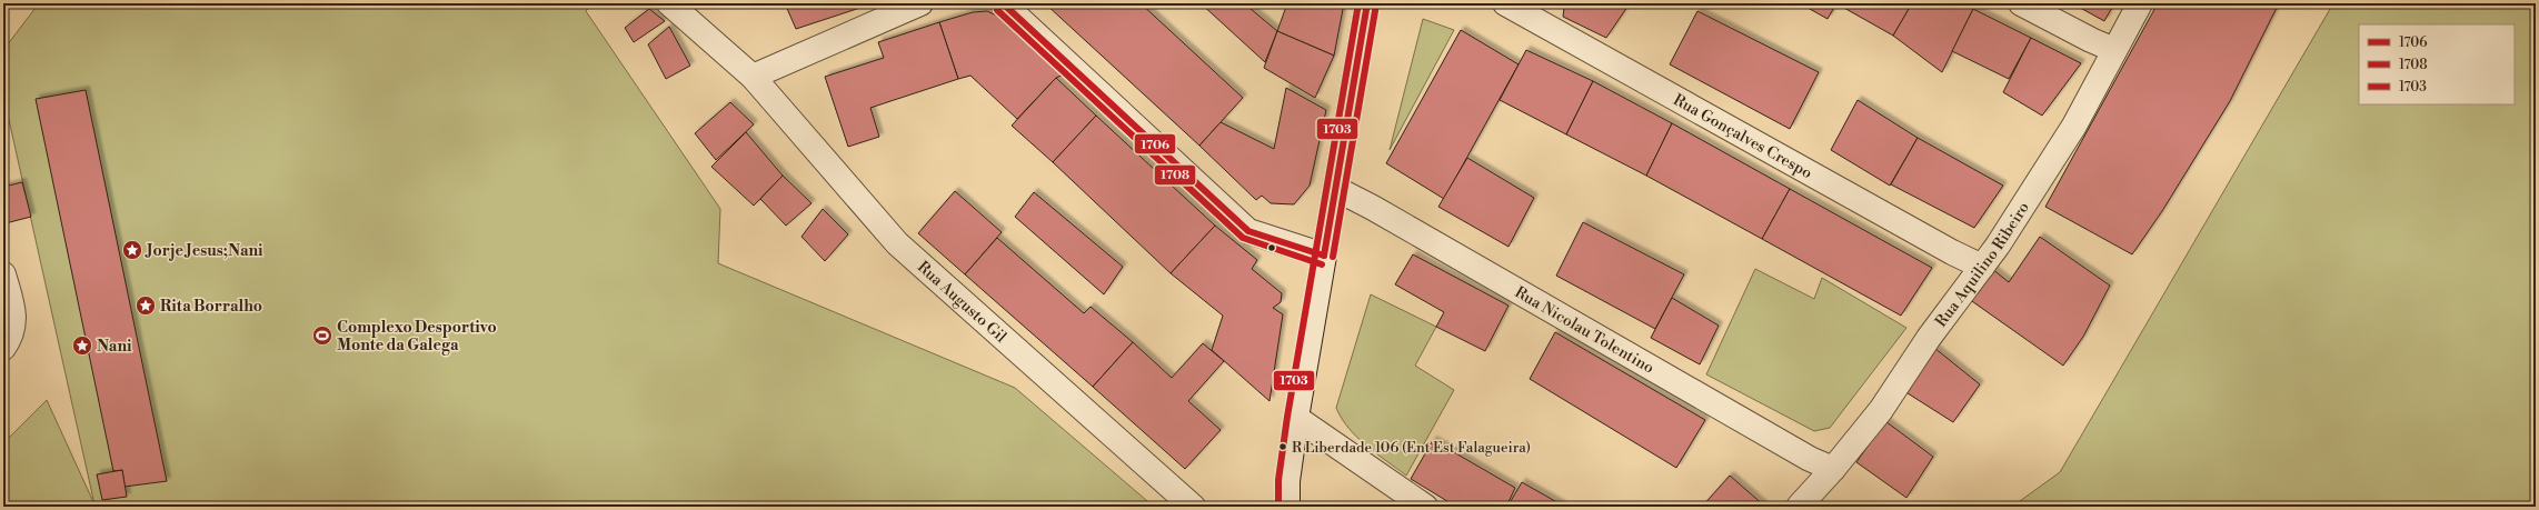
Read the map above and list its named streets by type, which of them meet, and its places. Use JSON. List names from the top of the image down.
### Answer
{
  "streets": {
    "street": [
      "Rua Gonçalves Crespo",
      "Rua Aquilino Ribeiro",
      "Rua Augusto Gil",
      "Rua Nicolau Tolentino"
    ]
  },
  "crossings": [
    ["Rua Gonçalves Crespo", "Rua Aquilino Ribeiro"],
    ["Rua Aquilino Ribeiro", "Rua Nicolau Tolentino"]
  ],
  "places": {
    "place": ["Jorje Jesus;Nani", "Rita Borralho", "Nani"],
    "sports": ["Complexo Desportivo Monte da Galega"],
    "other": ["R Liberdade 106 (Ent Est Falagueira)"]
  },
  "lines": ["transit line 1706", "transit line 1703", "transit line 1708"],
  "legend": ["1706", "1708", "1703"]
}
